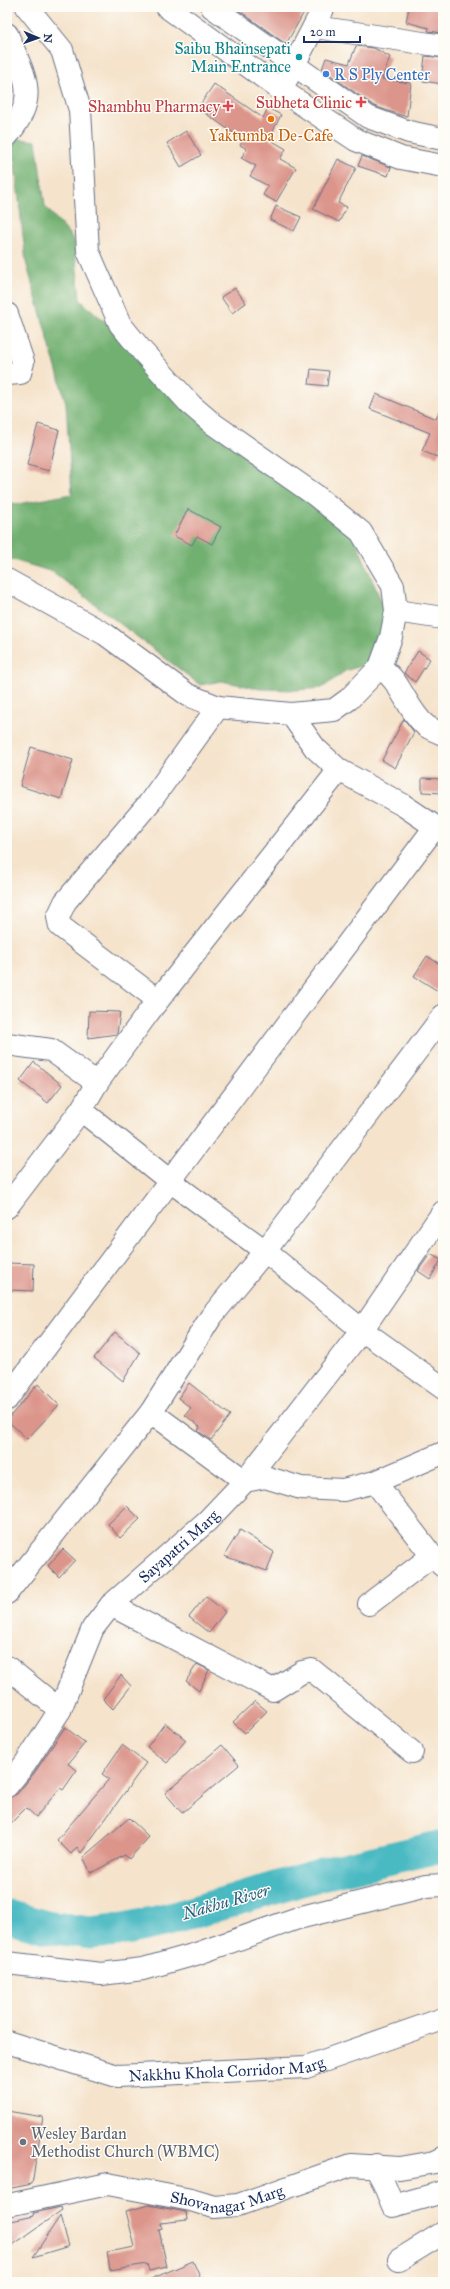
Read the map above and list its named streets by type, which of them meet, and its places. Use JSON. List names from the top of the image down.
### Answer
{
  "streets": {
    "street": ["Sayapatri Marg", "Nakkhu Khola Corridor Marg", "Shovanagar Marg"]
  },
  "water": ["Nakhu River"],
  "places": {
    "other": [
      "Saibu Bhainsepati Main Entrance",
      "R S Ply Center",
      "Yaktumba De-Cafe",
      "Wesley Bardan Methodist Church (WBMC)"
    ],
    "health": ["Subheta Clinic", "Shambhu Pharmacy"]
  },
  "scale_bar": "20 m",
  "north": "right"
}
